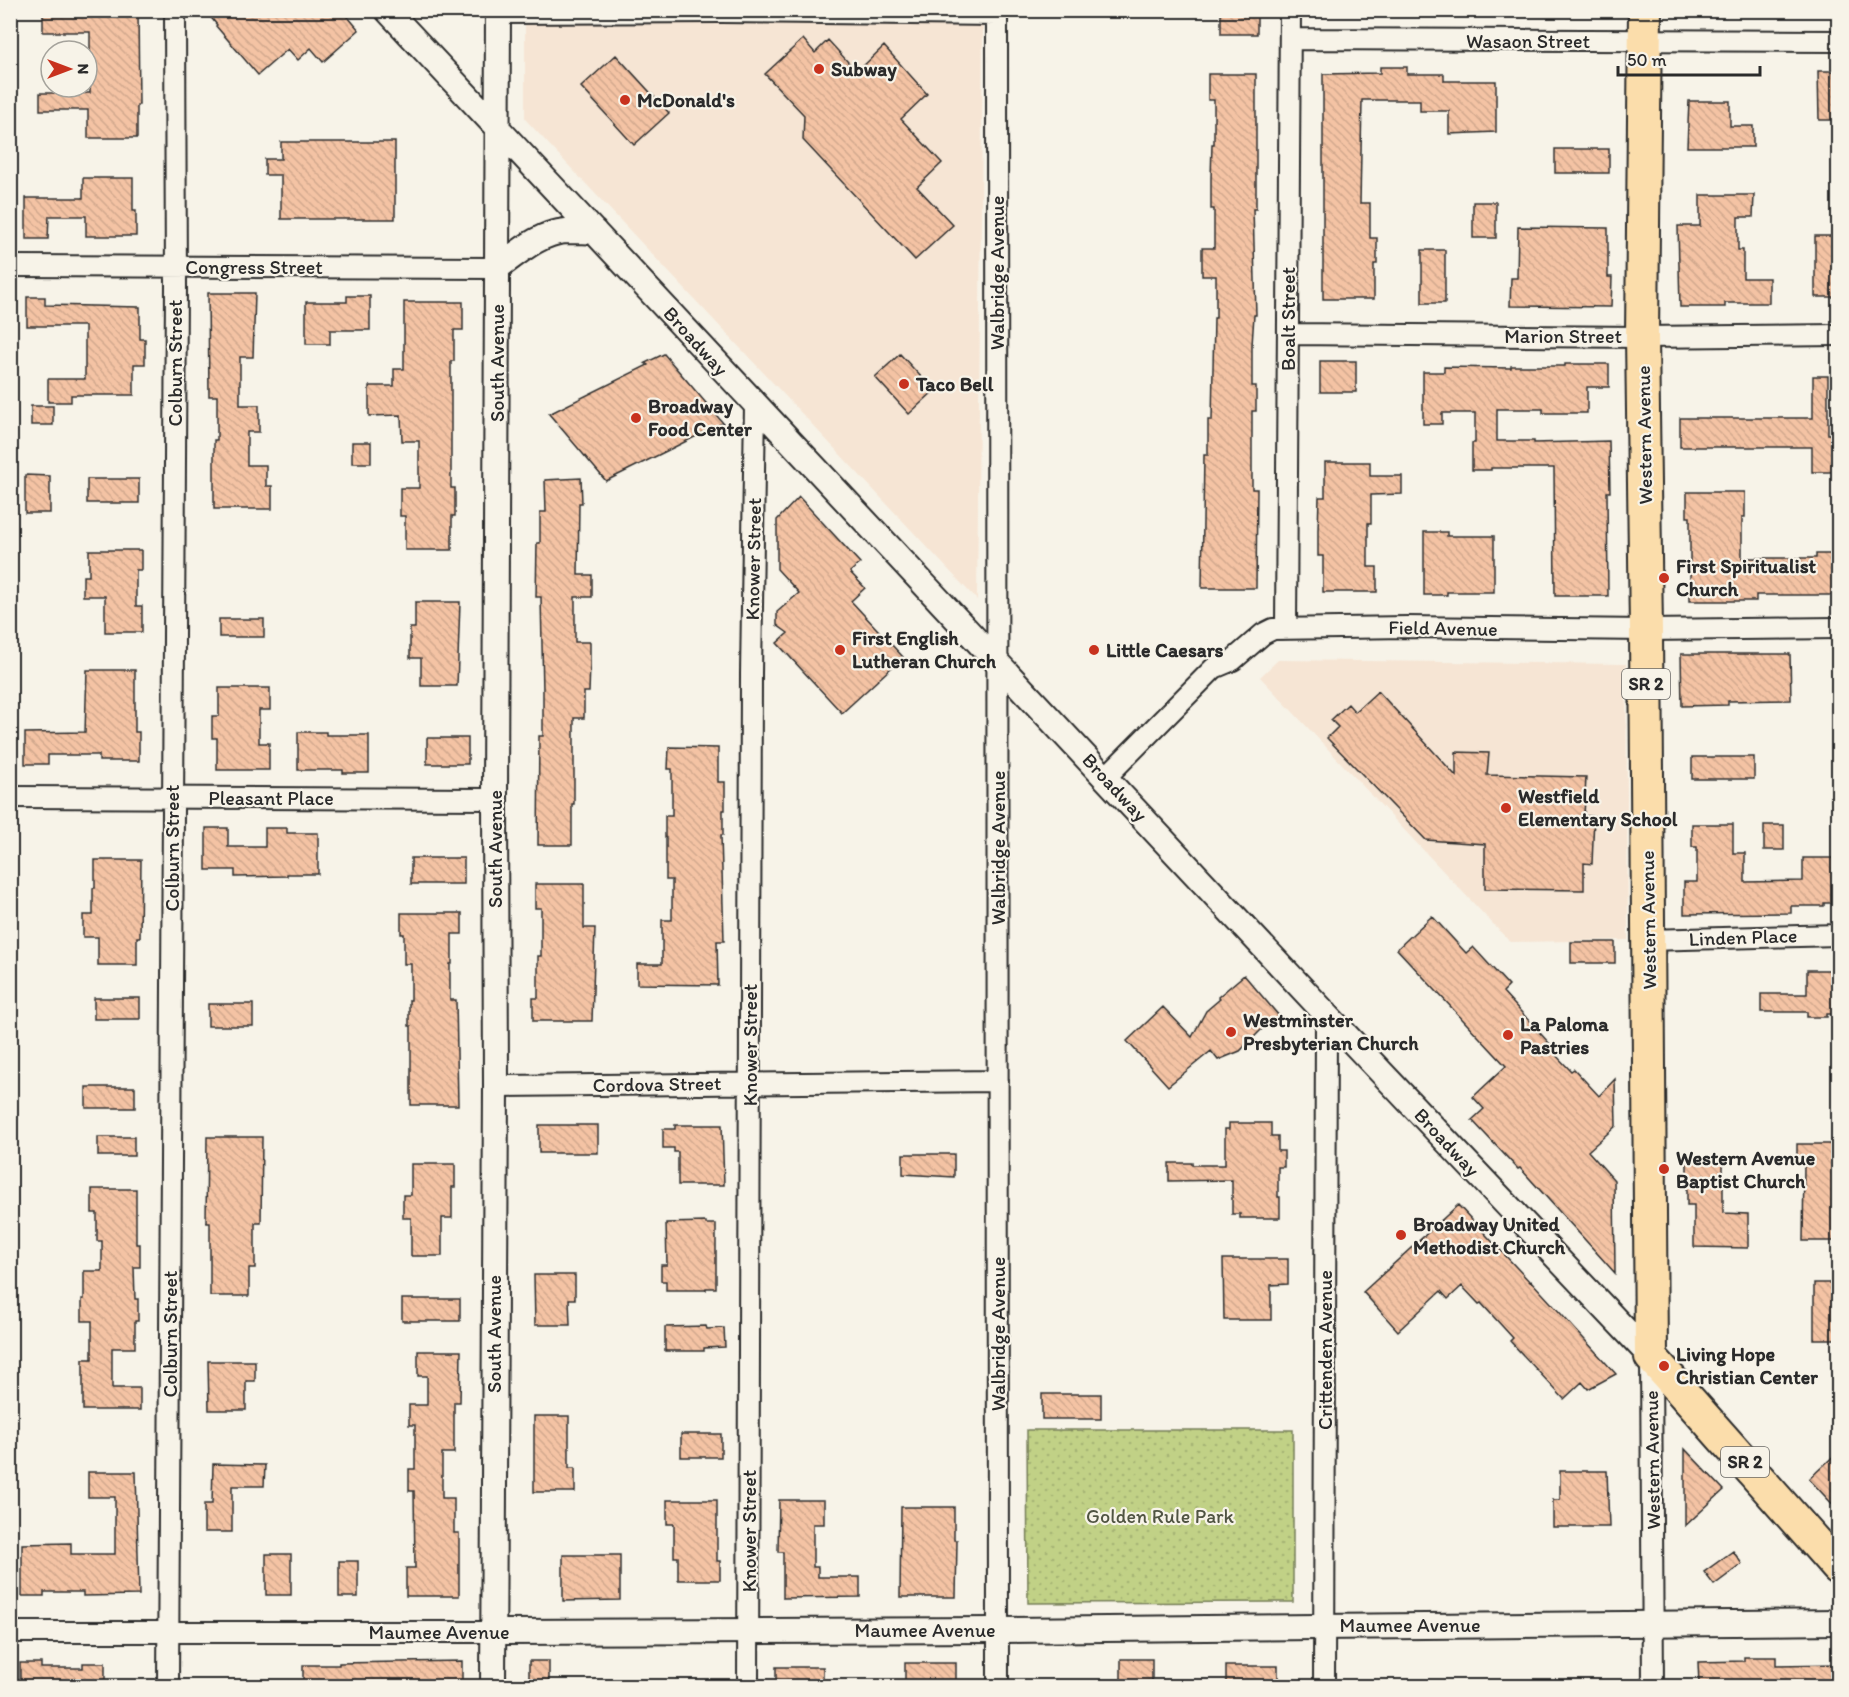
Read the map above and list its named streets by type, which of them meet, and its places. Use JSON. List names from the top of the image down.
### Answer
{
  "streets": {
    "main road": ["Broadway", "Western Avenue", "SR 2"],
    "street": [
      "Wasaon Street",
      "Congress Street",
      "Walbridge Avenue",
      "Boalt Street",
      "Marion Street",
      "Colburn Street",
      "South Avenue",
      "Knower Street",
      "Field Avenue",
      "Pleasant Place",
      "Linden Place",
      "Cordova Street",
      "Crittenden Avenue",
      "Maumee Avenue"
    ]
  },
  "crossings": [
    ["Wasaon Street", "Boalt Street"],
    ["Wasaon Street", "Western Avenue"],
    ["Congress Street", "Colburn Street"],
    ["Congress Street", "South Avenue"],
    ["Walbridge Avenue", "Broadway"],
    ["Walbridge Avenue", "Cordova Street"],
    ["Walbridge Avenue", "Maumee Avenue"],
    ["Boalt Street", "Marion Street"],
    ["Boalt Street", "Field Avenue"],
    ["Marion Street", "Western Avenue"],
    ["Broadway", "South Avenue"],
    ["Broadway", "Western Avenue"],
    ["Broadway", "Knower Street"],
    ["Broadway", "Field Avenue"],
    ["Broadway", "Crittenden Avenue"],
    ["Colburn Street", "Pleasant Place"],
    ["Colburn Street", "Maumee Avenue"],
    ["South Avenue", "Pleasant Place"],
    ["South Avenue", "Cordova Street"],
    ["South Avenue", "Maumee Avenue"],
    ["Western Avenue", "Field Avenue"],
    ["Western Avenue", "Linden Place"],
    ["Western Avenue", "Maumee Avenue"],
    ["Knower Street", "Cordova Street"],
    ["Knower Street", "Maumee Avenue"],
    ["Crittenden Avenue", "Maumee Avenue"]
  ],
  "parks": ["Golden Rule Park"],
  "places": [
    "Subway",
    "McDonald's",
    "Taco Bell",
    "Broadway Food Center",
    "First Spiritualist Church",
    "First English Lutheran Church",
    "Little Caesars",
    "Westfield Elementary School",
    "Westminster Presbyterian Church",
    "La Paloma Pastries",
    "Western Avenue Baptist Church",
    "Broadway United Methodist Church",
    "Living Hope Christian Center"
  ],
  "scale_bar": "50 m",
  "north": "right"
}
